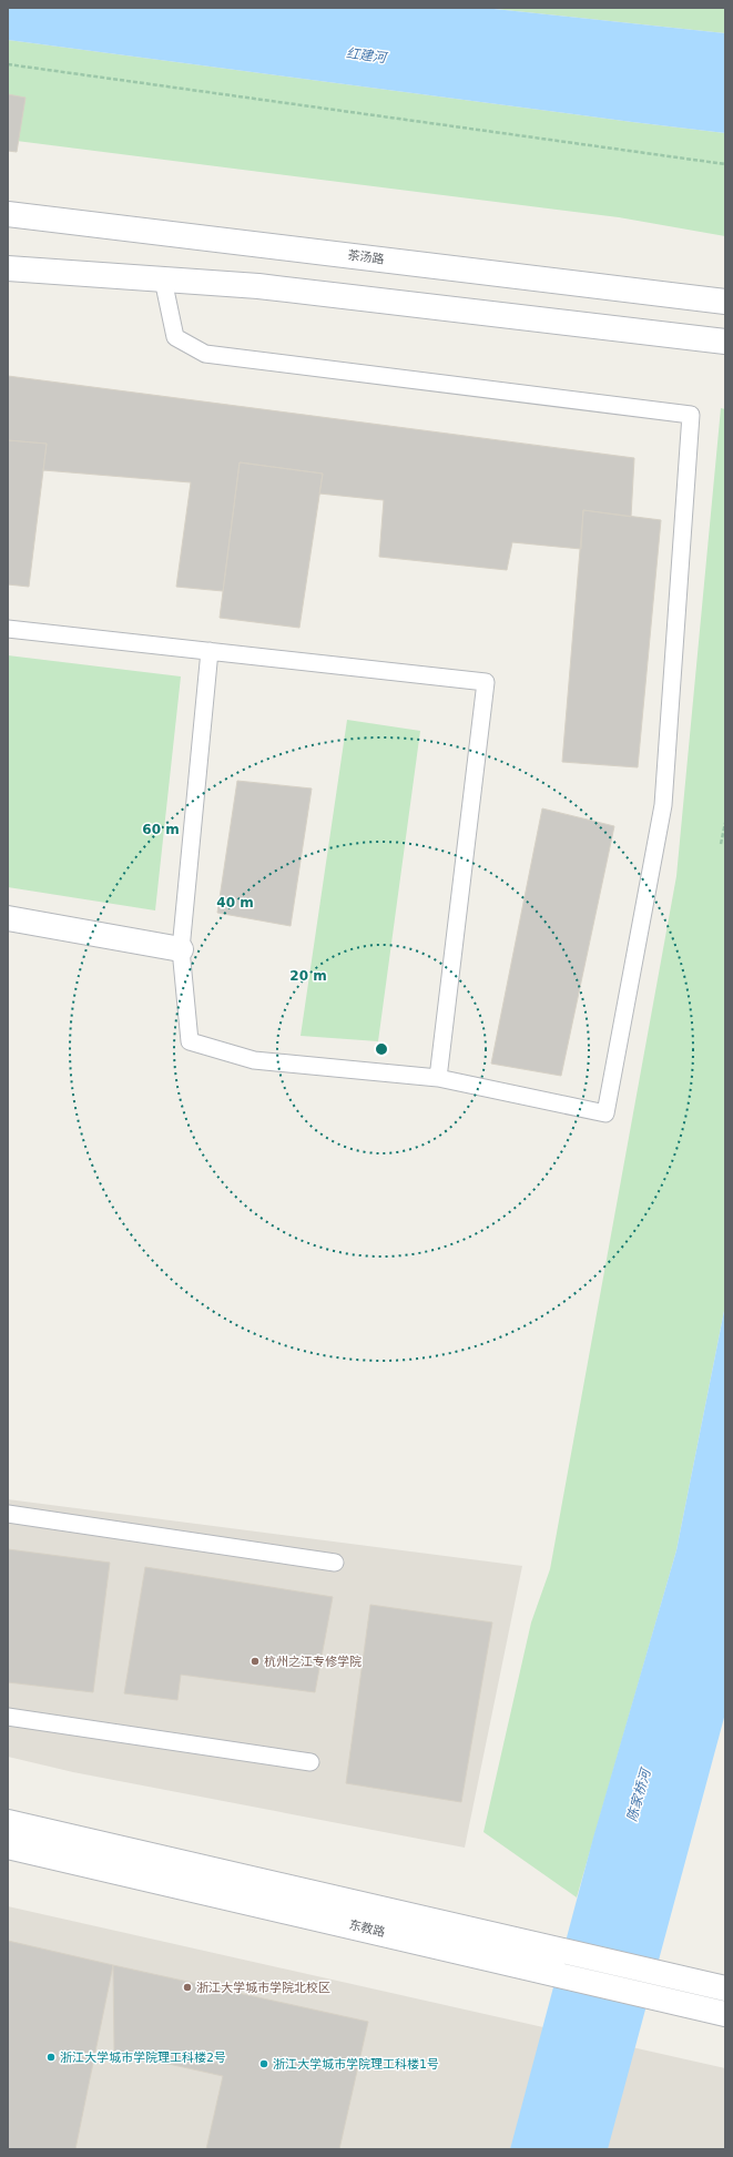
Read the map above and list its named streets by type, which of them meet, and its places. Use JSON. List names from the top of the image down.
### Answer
{
  "streets": {
    "street": ["茶汤路", "东教路"]
  },
  "water": ["红建河", "陈家桥河"],
  "places": [
    "杭州之江专修学院",
    "浙江大学城市学院北校区",
    "浙江大学城市学院理工科楼2号",
    "浙江大学城市学院理工科楼1号"
  ],
  "rings": ["60 m", "40 m", "20 m"]
}
